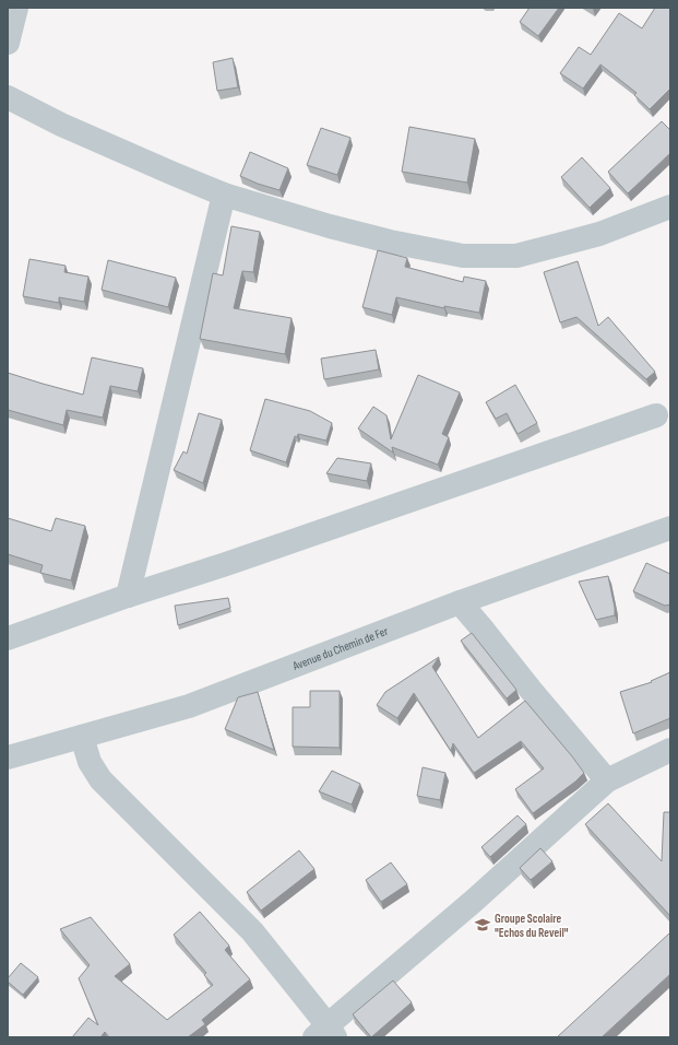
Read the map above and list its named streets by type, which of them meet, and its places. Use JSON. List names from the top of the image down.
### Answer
{
  "streets": {
    "street": ["Avenue du Chemin de Fer"]
  },
  "places": {
    "school or university": ["Groupe Scolaire \"Echos du Reveil\""]
  }
}
